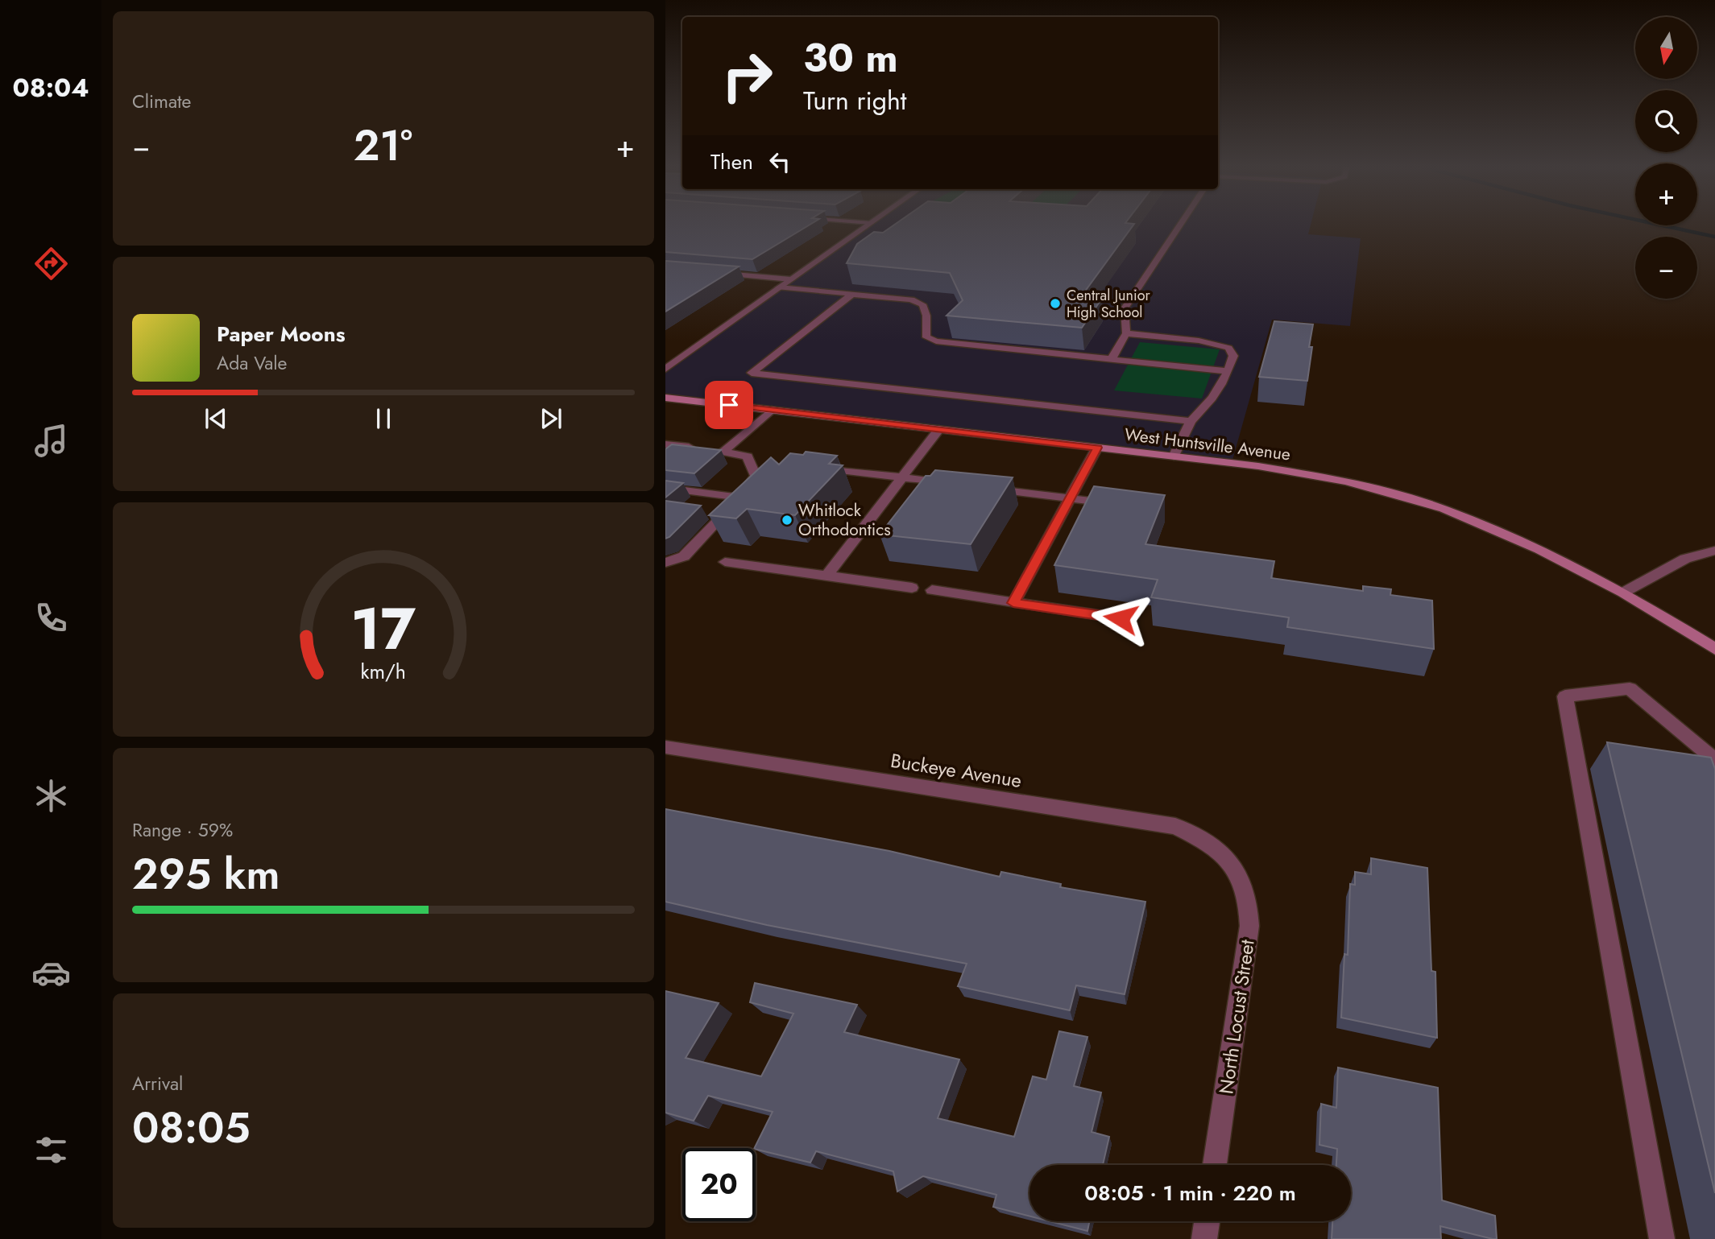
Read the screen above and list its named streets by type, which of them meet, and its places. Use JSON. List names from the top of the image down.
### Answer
{
  "streets": {
    "main road": ["West Huntsville Avenue"],
    "street": ["Buckeye Avenue", "North Locust Street"]
  },
  "crossings": [
    ["Buckeye Avenue", "North Locust Street"]
  ],
  "places": ["Central Junior High School", "Whitlock Orthodontics"],
  "north": "bottom",
  "page": {
    "tabs": "08:04",
    "tile": [
      "Climate",
      ["Range · 59%", "295 km"],
      ["Arrival", "08:05"]
    ],
    "map_buttons": ["+", "−"],
    "turn": ["30 m", "Turn right"],
    "heat": ["−", "21°", "+"],
    "then": "Then",
    "song": ["Paper Moons", "Ada Vale"],
    "limit": "20",
    "trip": "08:05 · 1 min · 220 m",
    "gauge": ["17", "km/h"]
  }
}
